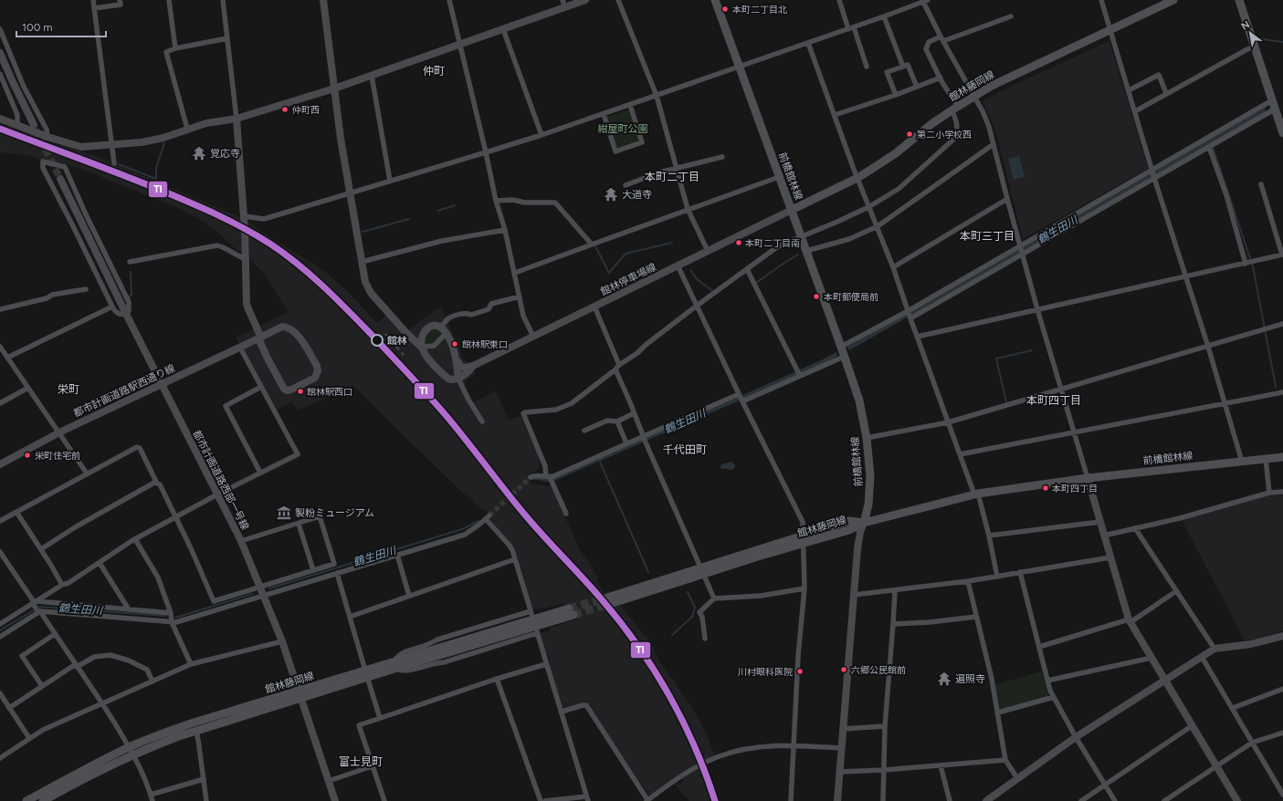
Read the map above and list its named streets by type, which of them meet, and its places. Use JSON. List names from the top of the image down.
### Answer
{
  "streets": {
    "main road": ["館林藤岡線", "前橋館林線"],
    "street": ["館林停車場線", "都市計画道路駅西通り線", "都市計画道路西部一号線"]
  },
  "crossings": [
    ["館林藤岡線", "前橋館林線"],
    ["館林藤岡線", "館林停車場線"],
    ["館林藤岡線", "都市計画道路西部一号線"],
    ["前橋館林線", "館林停車場線"],
    ["都市計画道路駅西通り線", "都市計画道路西部一号線"]
  ],
  "districts": [
    "仲町",
    "本町二丁目",
    "本町三丁目",
    "栄町",
    "本町四丁目",
    "千代田町",
    "富士見町"
  ],
  "water": ["鶴生田川"],
  "parks": ["紺屋町公園"],
  "places": {
    "other": [
      "本町二丁目北",
      "仲町西",
      "第二小学校西",
      "本町二丁目南",
      "本町郵便局前",
      "館林",
      "館林駅東口",
      "館林駅西口",
      "栄町住宅前",
      "本町四丁目",
      "六郷公民館前",
      "川村眼科医院"
    ],
    "temple": ["覚応寺", "大道寺", "遍照寺"],
    "museum": ["製粉ミュージアム"]
  },
  "lines": ["transit line TI"],
  "scale_bar": "100 m",
  "north": "top left"
}
